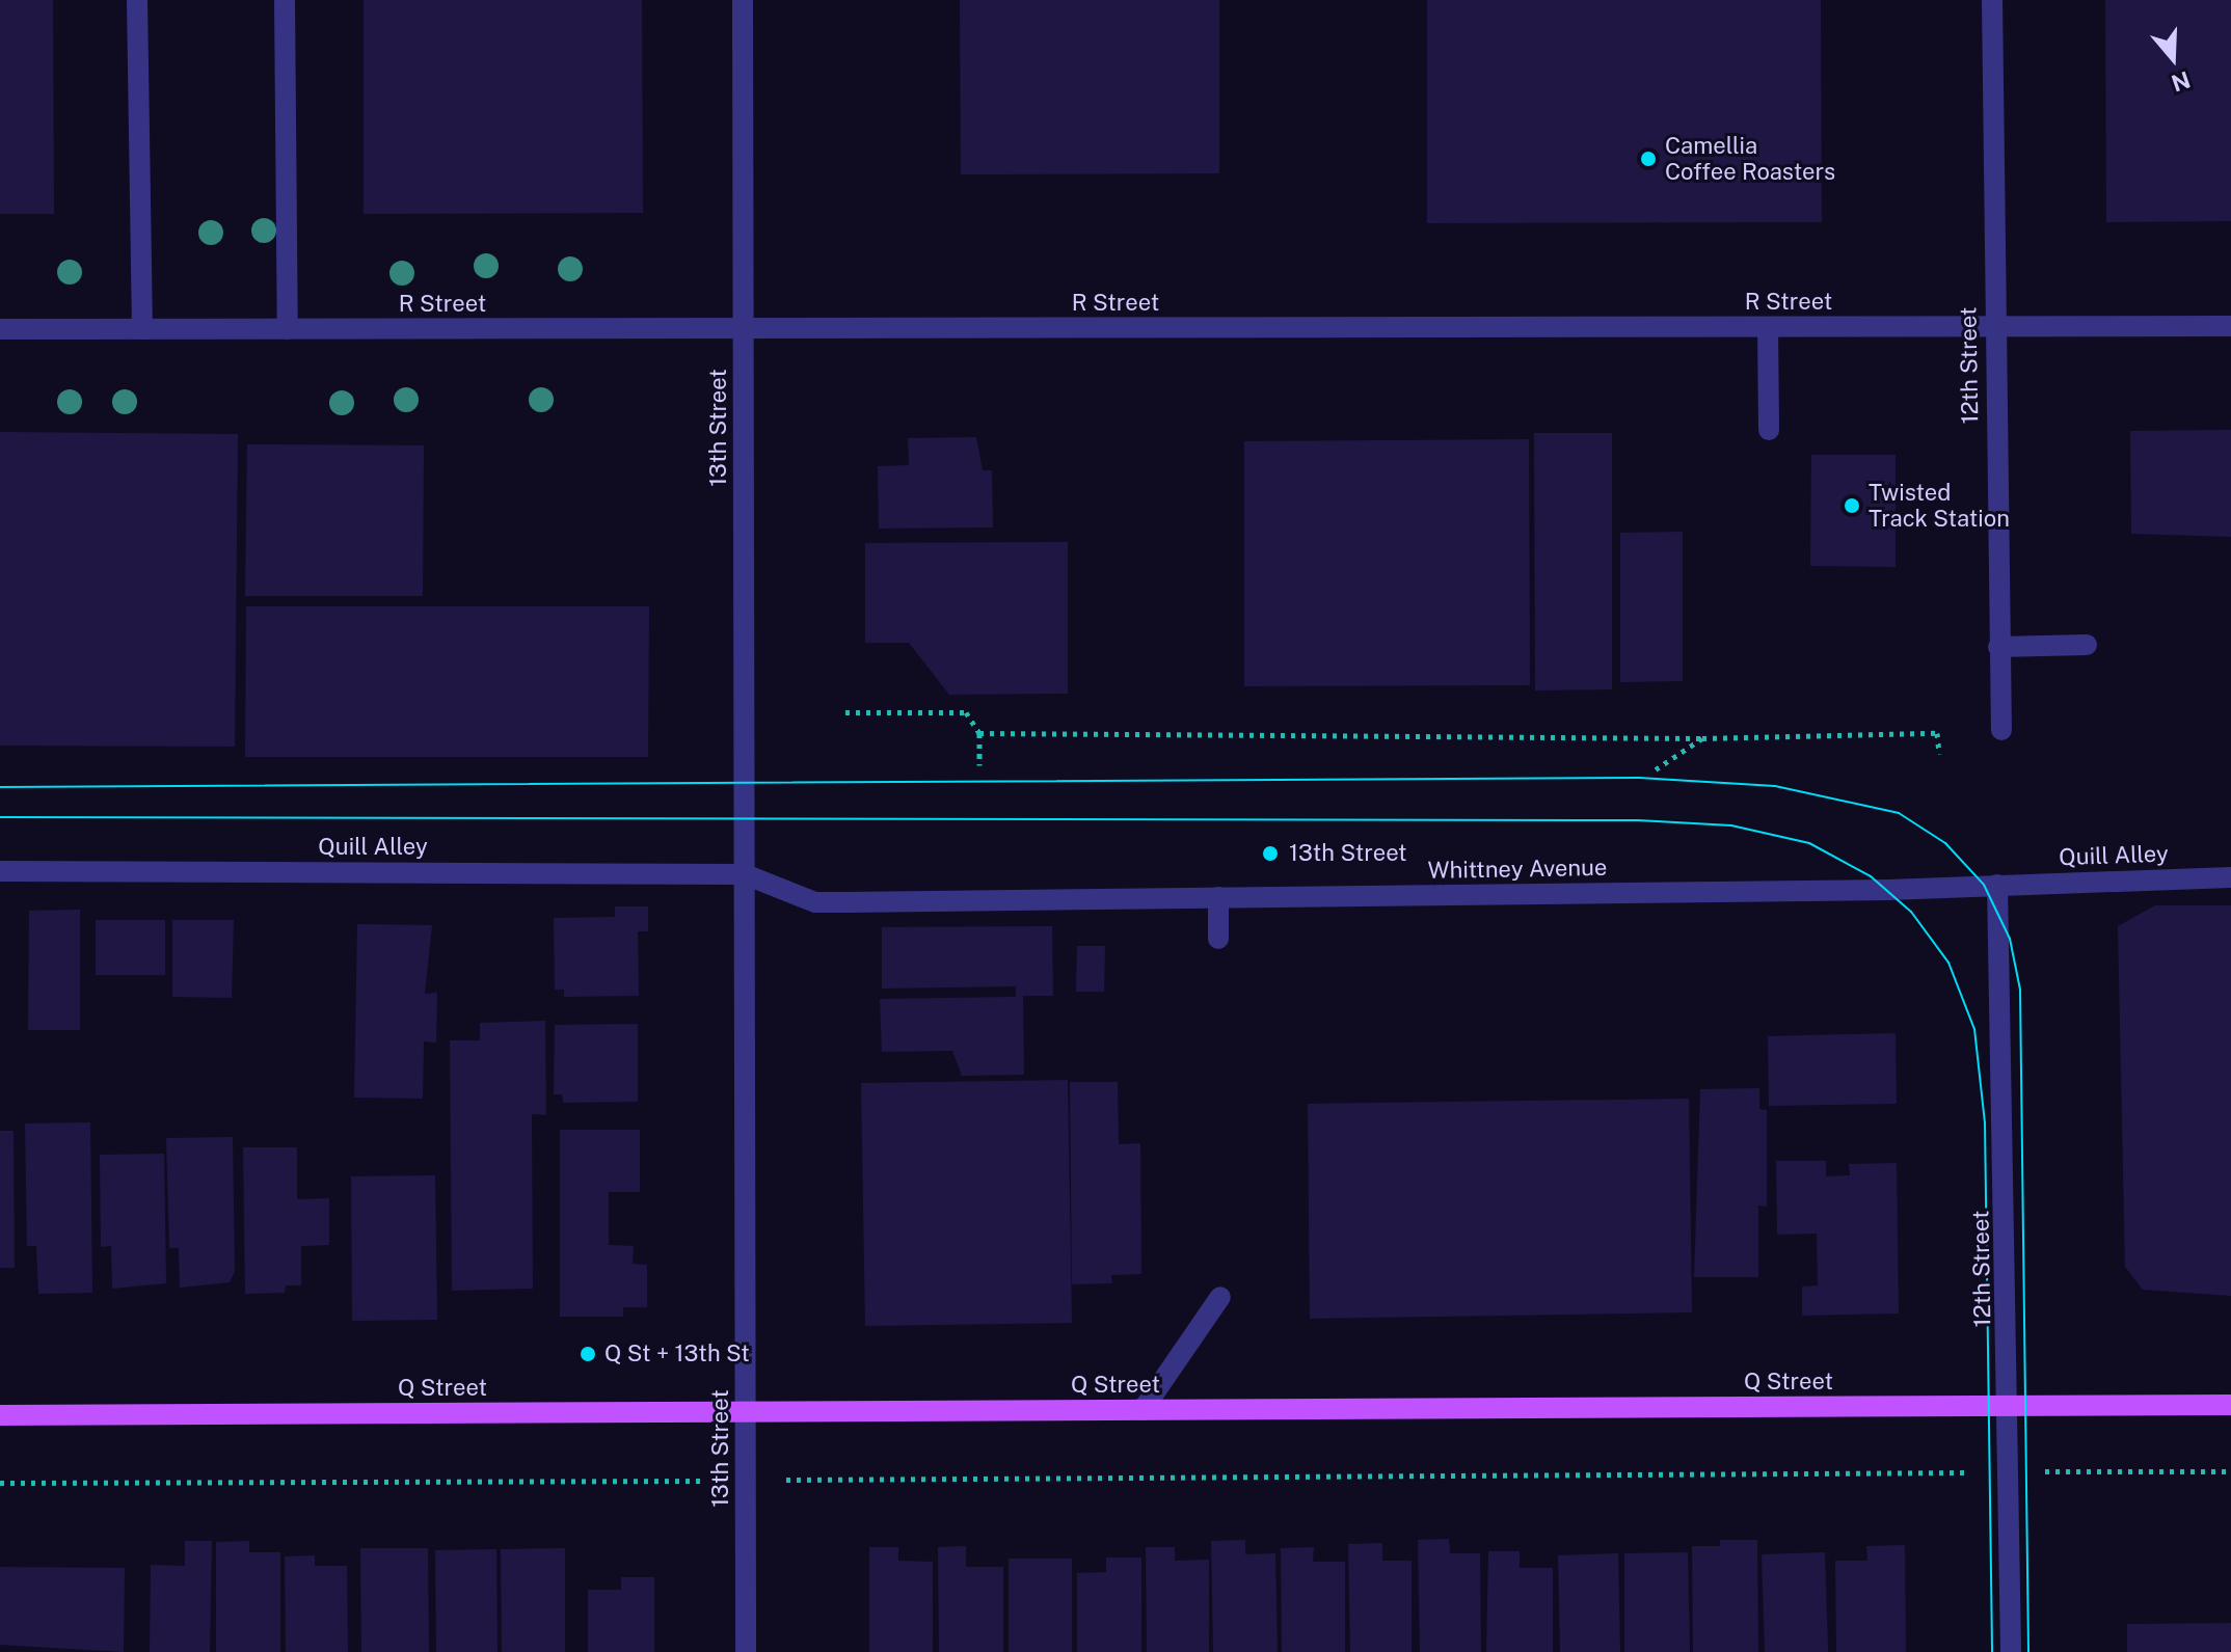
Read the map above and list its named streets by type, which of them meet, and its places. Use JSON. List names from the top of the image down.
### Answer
{
  "streets": {
    "main road": ["Q Street"],
    "street": [
      "R Street",
      "12th Street",
      "13th Street",
      "Quill Alley",
      "Whittney Avenue"
    ]
  },
  "crossings": [
    ["R Street", "12th Street"],
    ["R Street", "13th Street"],
    ["12th Street", "Quill Alley"],
    ["12th Street", "Whittney Avenue"],
    ["12th Street", "Q Street"],
    ["13th Street", "Quill Alley"],
    ["13th Street", "Whittney Avenue"],
    ["13th Street", "Q Street"],
    ["Quill Alley", "Whittney Avenue"]
  ],
  "places": [
    "Camellia Coffee Roasters",
    "Twisted Track Station",
    "13th Street",
    "Q St + 13th St"
  ],
  "north": "bottom"
}
